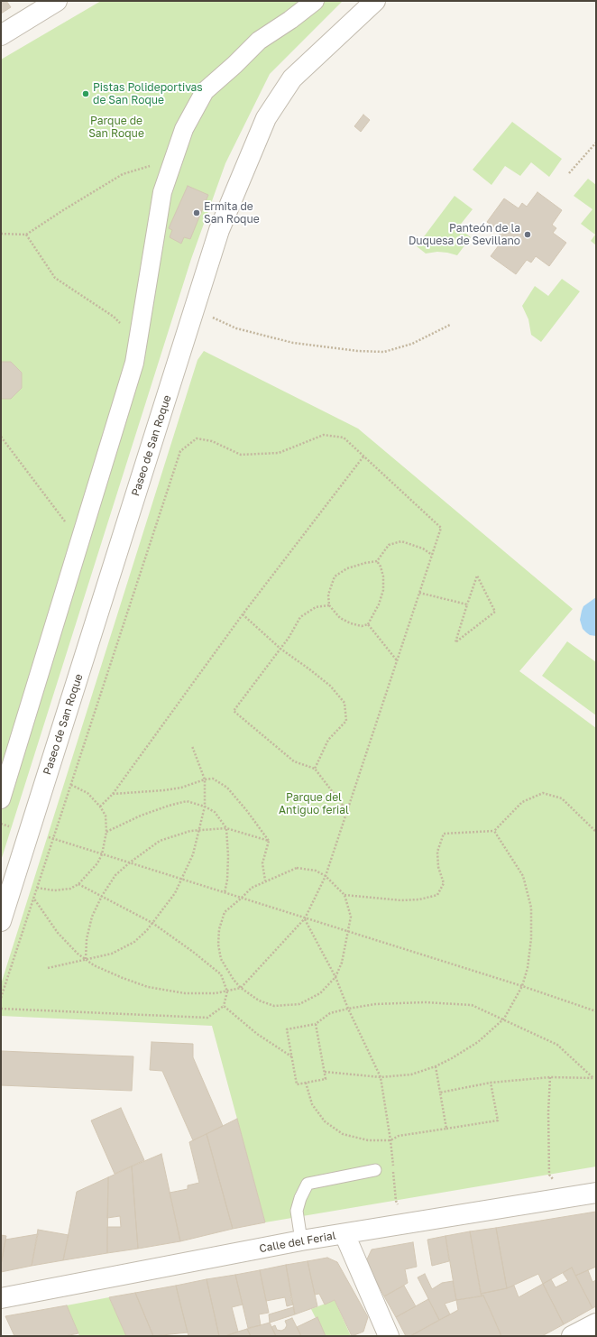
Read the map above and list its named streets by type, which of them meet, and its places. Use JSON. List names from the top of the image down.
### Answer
{
  "streets": {
    "street": ["Paseo de San Roque", "Calle del Ferial"]
  },
  "parks": ["Parque de San Roque", "Parque del Antiguo ferial"],
  "places": ["Pistas Polideportivas de San Roque", "Ermita de San Roque", "Panteón de la Duquesa de Sevillano"]
}
